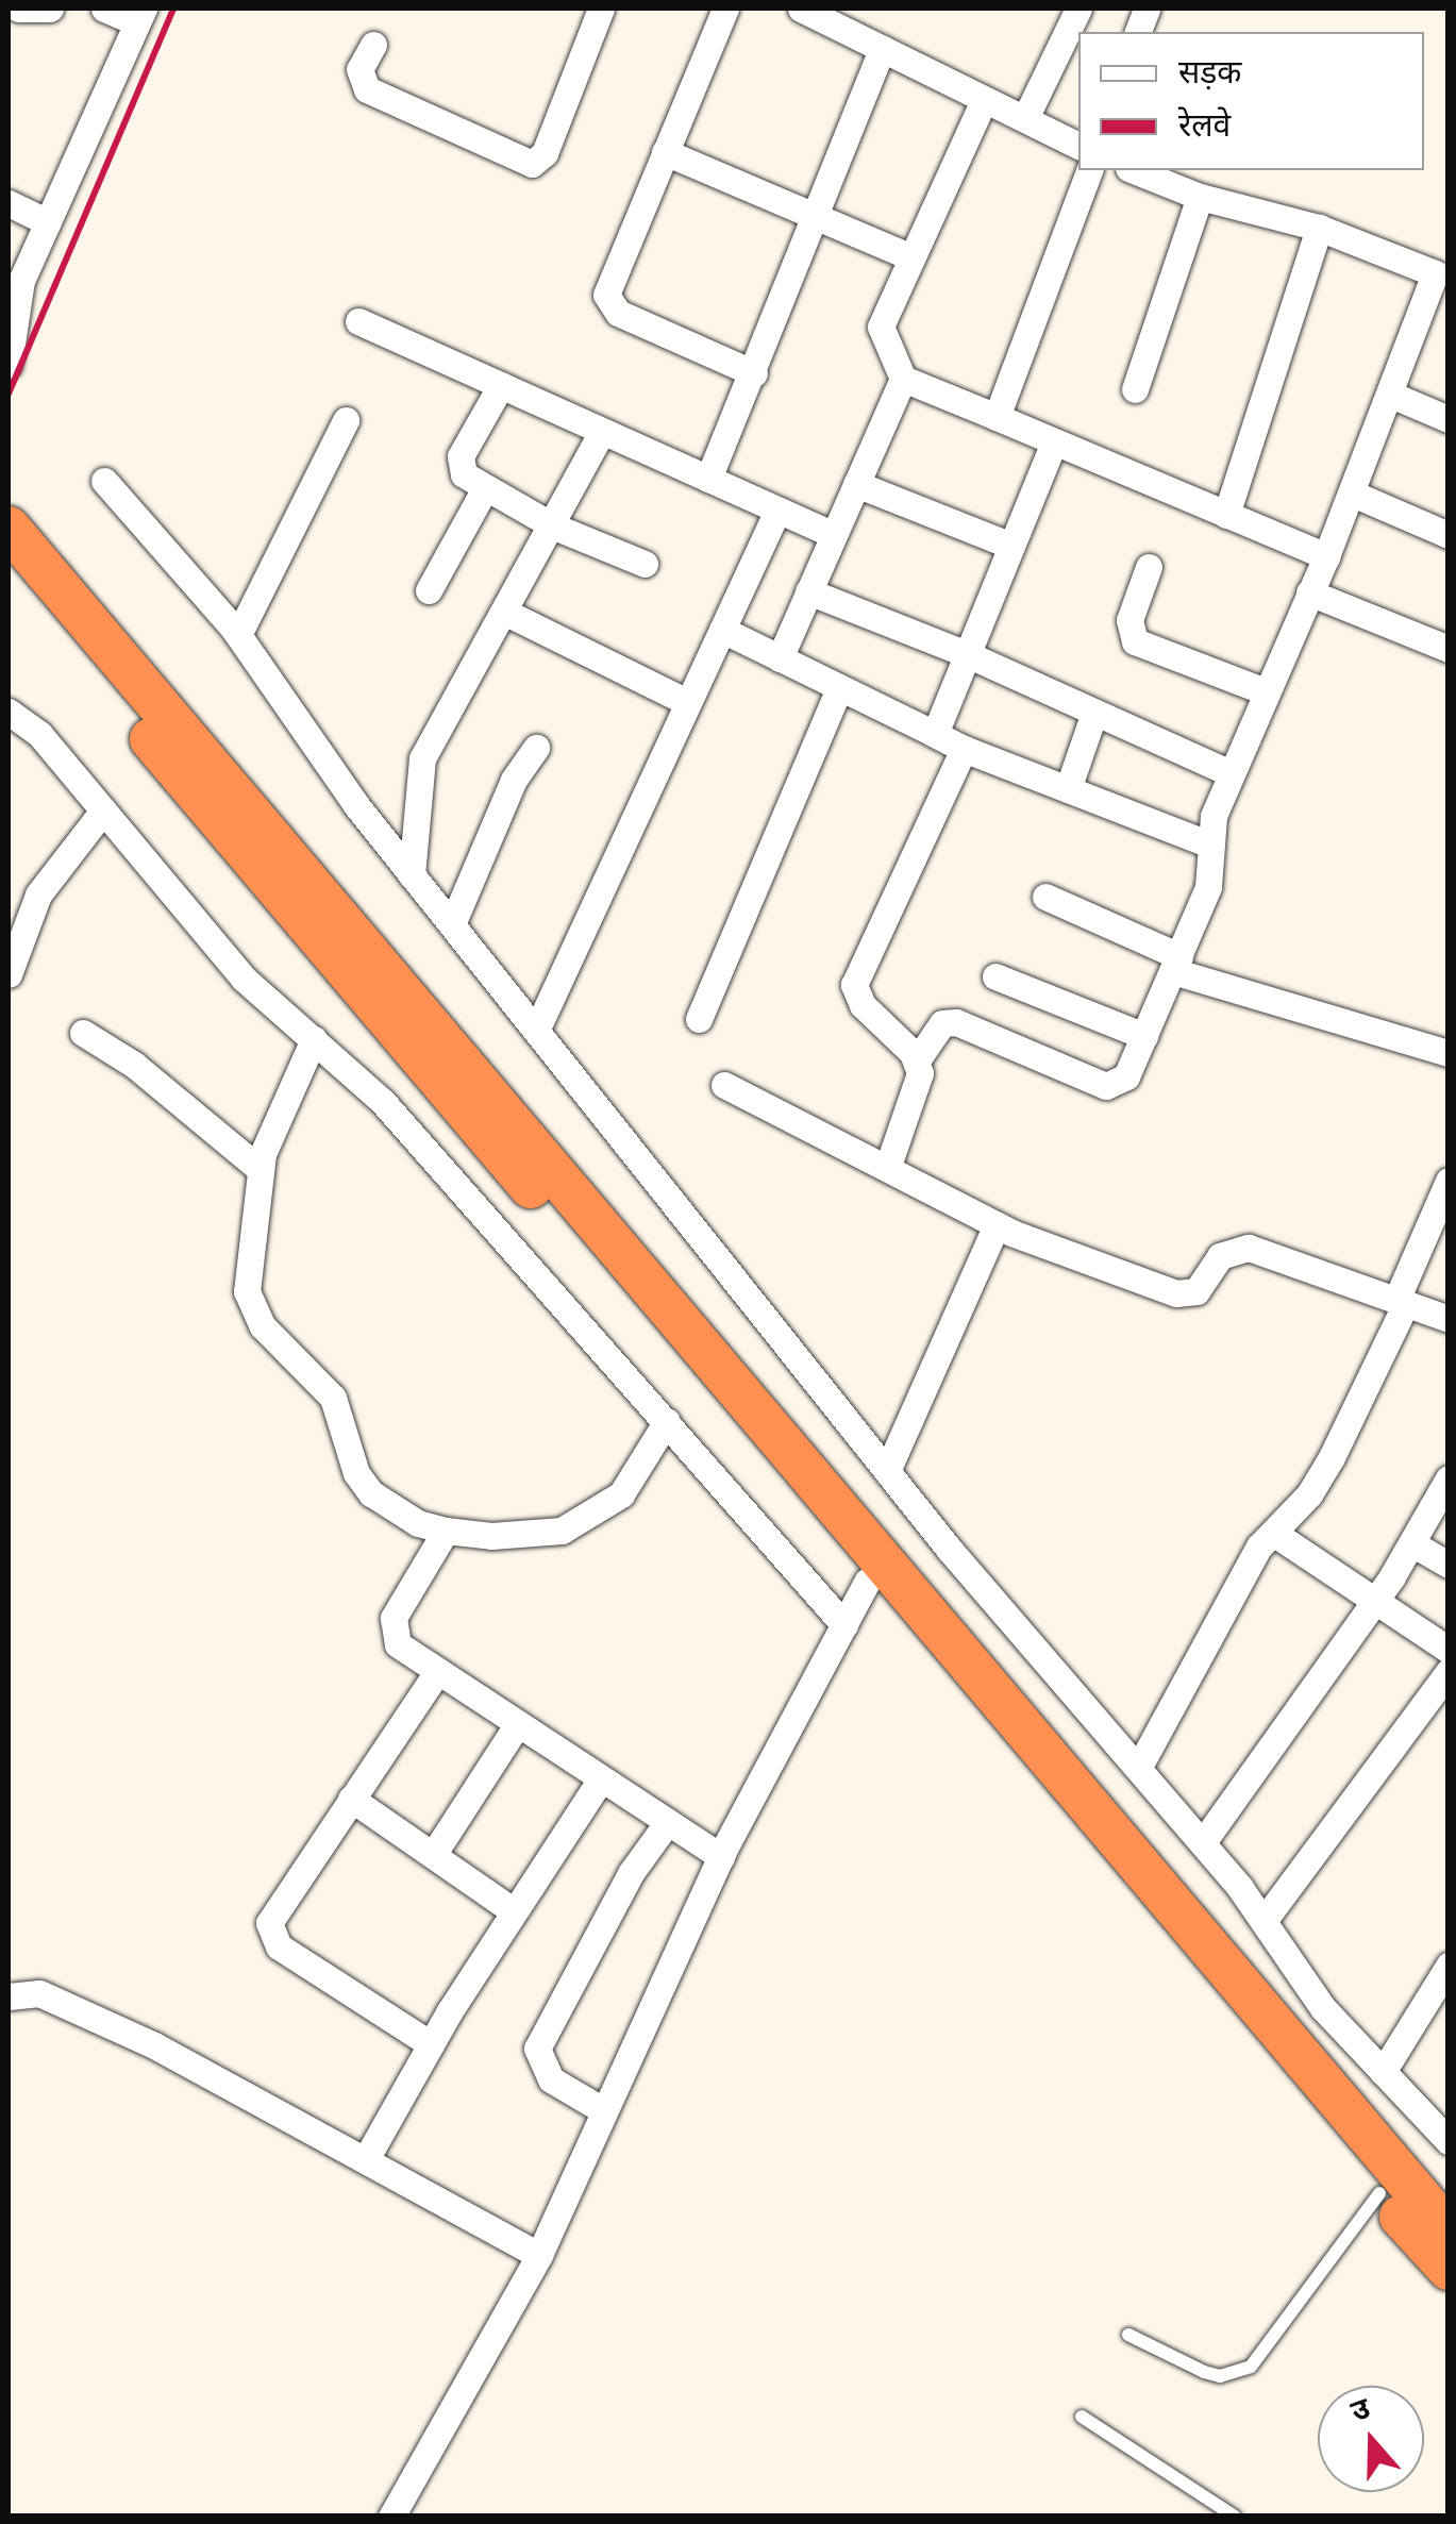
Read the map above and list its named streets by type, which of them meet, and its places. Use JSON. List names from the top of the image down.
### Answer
{
  "legend": ["सड़क", "रेलवे"],
  "north": "top"
}
